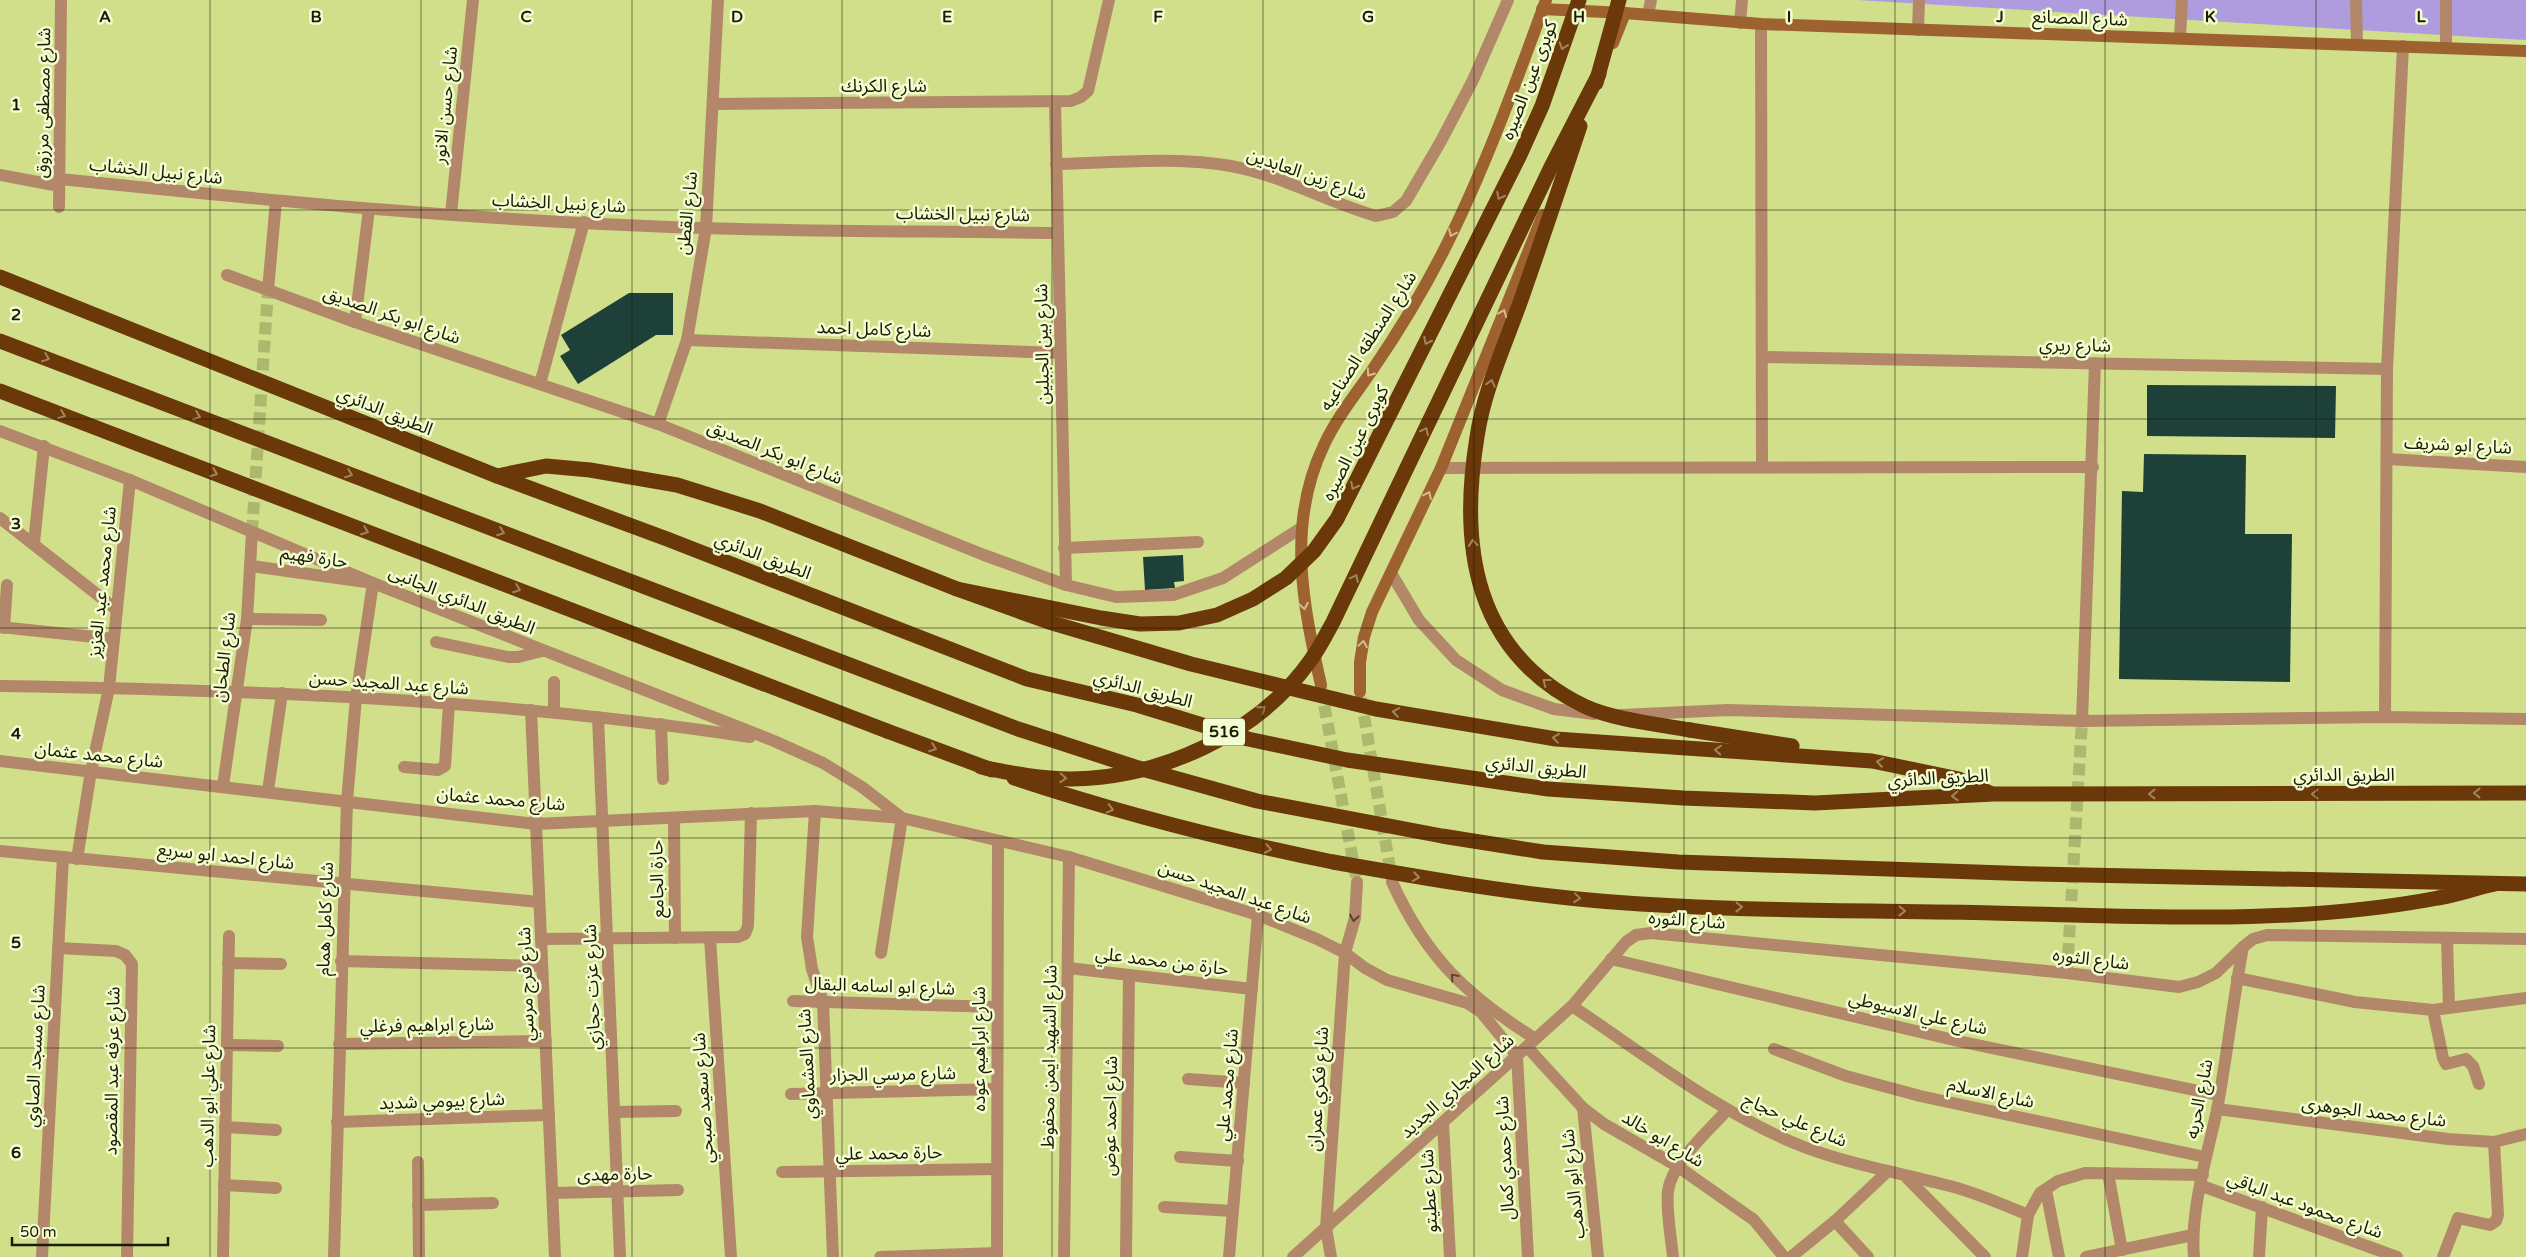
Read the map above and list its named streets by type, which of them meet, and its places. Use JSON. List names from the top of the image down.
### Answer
{
  "streets": {
    "highway": ["كوبرى عين الصيره", "الطريق الدائري", "516"],
    "street": [
      "شارع المصانع",
      "شارع الكرنك",
      "شارع مصطفى مرزوق",
      "شارع حسن الانور",
      "شارع نبيل الخشاب",
      "شارع زين العابدين",
      "شارع القطن",
      "شارع ابو بكر الصديق",
      "شارع كامل احمد",
      "شارع المنطقه الصناعيه",
      "شارع بين الجبلين",
      "شارع ريري",
      "شارع ابو شريف",
      "حارة فهيم",
      "شارع محمد عبد العزيز",
      "الطريق الدائري الجانبى",
      "شارع الطحان",
      "شارع عبد المجيد حسن",
      "شارع محمد عثمان",
      "شارع احمد ابو سريع",
      "حارة الجامع",
      "شارع كامل همام",
      "شارع الثوره",
      "حارة من محمد علي",
      "شارع فرج مرسي",
      "شارع ابو اسامه البقال",
      "شارع عزت حجازي",
      "شارع علي الاسيوطي",
      "شارع ابراهيم فرغلي",
      "شارع ابراهيم عوده",
      "شارع مسجد الصاوي",
      "شارع الشهيد ايمن محفوظ",
      "شارع العشماوي",
      "شارع عرفه عبد المقصود",
      "شارع مرسي الجزار",
      "شارع محمد علي",
      "شارع المجاري الجديد",
      "شارع فكري عمران",
      "شارع الاسلام",
      "شارع علي ابو الدهب",
      "شارع سعيد صبحي",
      "شارع الحريه",
      "شارع بيومي شديد",
      "شارع محمد الجوهرى",
      "شارع احمد عوض",
      "شارع علي حجاج",
      "شارع ابو خالد",
      "حارة محمد علي",
      "شارع حمدي كمال",
      "حارة مهدى",
      "شارع ابو الدهب",
      "شارع عطيتو",
      "شارع محمود عبد الباقي"
    ]
  },
  "crossings": [
    ["شارع المصانع", "شارع المنطقه الصناعيه"],
    ["شارع الكرنك", "شارع القطن"],
    ["شارع الكرنك", "شارع بين الجبلين"],
    ["شارع مصطفى مرزوق", "شارع نبيل الخشاب"],
    ["شارع حسن الانور", "شارع نبيل الخشاب"],
    ["شارع نبيل الخشاب", "شارع القطن"],
    ["شارع نبيل الخشاب", "شارع بين الجبلين"],
    ["شارع زين العابدين", "شارع بين الجبلين"],
    ["شارع القطن", "شارع ابو بكر الصديق"],
    ["شارع القطن", "شارع كامل احمد"],
    ["شارع ابو بكر الصديق", "شارع المنطقه الصناعيه"],
    ["شارع ابو بكر الصديق", "شارع بين الجبلين"],
    ["شارع كامل احمد", "شارع بين الجبلين"],
    ["حارة فهيم", "الطريق الدائري الجانبى"],
    ["حارة فهيم", "شارع الطحان"],
    ["حارة فهيم", "شارع كامل همام"],
    ["شارع محمد عبد العزيز", "الطريق الدائري الجانبى"],
    ["شارع محمد عبد العزيز", "شارع عبد المجيد حسن"],
    ["شارع محمد عبد العزيز", "شارع محمد عثمان"],
    ["شارع محمد عبد العزيز", "شارع احمد ابو سريع"],
    ["الطريق الدائري الجانبى", "شارع الطحان"],
    ["الطريق الدائري الجانبى", "شارع عبد المجيد حسن"],
    ["الطريق الدائري الجانبى", "شارع محمد عثمان"],
    ["الطريق الدائري الجانبى", "شارع كامل همام"],
    ["شارع الطحان", "شارع عبد المجيد حسن"],
    ["شارع الطحان", "شارع محمد عثمان"],
    ["شارع عبد المجيد حسن", "شارع محمد عثمان"],
    ["شارع عبد المجيد حسن", "شارع كامل همام"],
    ["شارع عبد المجيد حسن", "شارع فرج مرسي"],
    ["شارع عبد المجيد حسن", "شارع عزت حجازي"],
    ["شارع عبد المجيد حسن", "شارع ابراهيم عوده"],
    ["شارع عبد المجيد حسن", "شارع الشهيد ايمن محفوظ"],
    ["شارع عبد المجيد حسن", "شارع محمد علي"],
    ["شارع عبد المجيد حسن", "شارع المجاري الجديد"],
    ["شارع عبد المجيد حسن", "شارع فكري عمران"],
    ["شارع عبد المجيد حسن", "شارع حمدي كمال"],
    ["شارع محمد عثمان", "حارة الجامع"],
    ["شارع محمد عثمان", "شارع كامل همام"],
    ["شارع محمد عثمان", "شارع فرج مرسي"],
    ["شارع محمد عثمان", "شارع عزت حجازي"],
    ["شارع محمد عثمان", "شارع ابراهيم عوده"],
    ["شارع محمد عثمان", "شارع العشماوي"],
    ["شارع احمد ابو سريع", "شارع كامل همام"],
    ["شارع احمد ابو سريع", "شارع فرج مرسي"],
    ["شارع احمد ابو سريع", "شارع مسجد الصاوي"],
    ["شارع كامل همام", "شارع ابراهيم فرغلي"],
    ["شارع كامل همام", "شارع بيومي شديد"],
    ["شارع الثوره", "شارع المجاري الجديد"],
    ["شارع الثوره", "شارع الحريه"],
    ["حارة من محمد علي", "شارع الشهيد ايمن محفوظ"],
    ["حارة من محمد علي", "شارع محمد علي"],
    ["حارة من محمد علي", "شارع احمد عوض"],
    ["شارع فرج مرسي", "شارع ابراهيم فرغلي"],
    ["شارع فرج مرسي", "شارع بيومي شديد"],
    ["شارع فرج مرسي", "حارة مهدى"],
    ["شارع ابو اسامه البقال", "شارع ابراهيم عوده"],
    ["شارع ابو اسامه البقال", "شارع العشماوي"],
    ["شارع عزت حجازي", "حارة مهدى"],
    ["شارع علي الاسيوطي", "شارع المجاري الجديد"],
    ["شارع علي الاسيوطي", "شارع الحريه"],
    ["شارع ابراهيم عوده", "شارع مرسي الجزار"],
    ["شارع ابراهيم عوده", "حارة محمد علي"],
    ["شارع مسجد الصاوي", "شارع عرفه عبد المقصود"],
    ["شارع العشماوي", "شارع مرسي الجزار"],
    ["شارع العشماوي", "حارة محمد علي"],
    ["شارع المجاري الجديد", "شارع فكري عمران"],
    ["شارع المجاري الجديد", "شارع علي حجاج"],
    ["شارع المجاري الجديد", "شارع ابو خالد"],
    ["شارع المجاري الجديد", "شارع حمدي كمال"],
    ["شارع المجاري الجديد", "شارع عطيتو"],
    ["شارع الاسلام", "شارع الحريه"],
    ["شارع الحريه", "شارع محمد الجوهرى"],
    ["شارع الحريه", "شارع محمود عبد الباقي"],
    ["شارع ابو خالد", "شارع ابو الدهب"]
  ],
  "one_way": ["شارع ابو خالد"],
  "scale_bar": "50 m",
  "grid": {
    "columns": [
      "A",
      "B",
      "C",
      "D",
      "E",
      "F",
      "G",
      "H",
      "I",
      "J",
      "K",
      "L"
    ],
    "rows": [
      "1",
      "2",
      "3",
      "4",
      "5",
      "6"
    ]
  }
}
